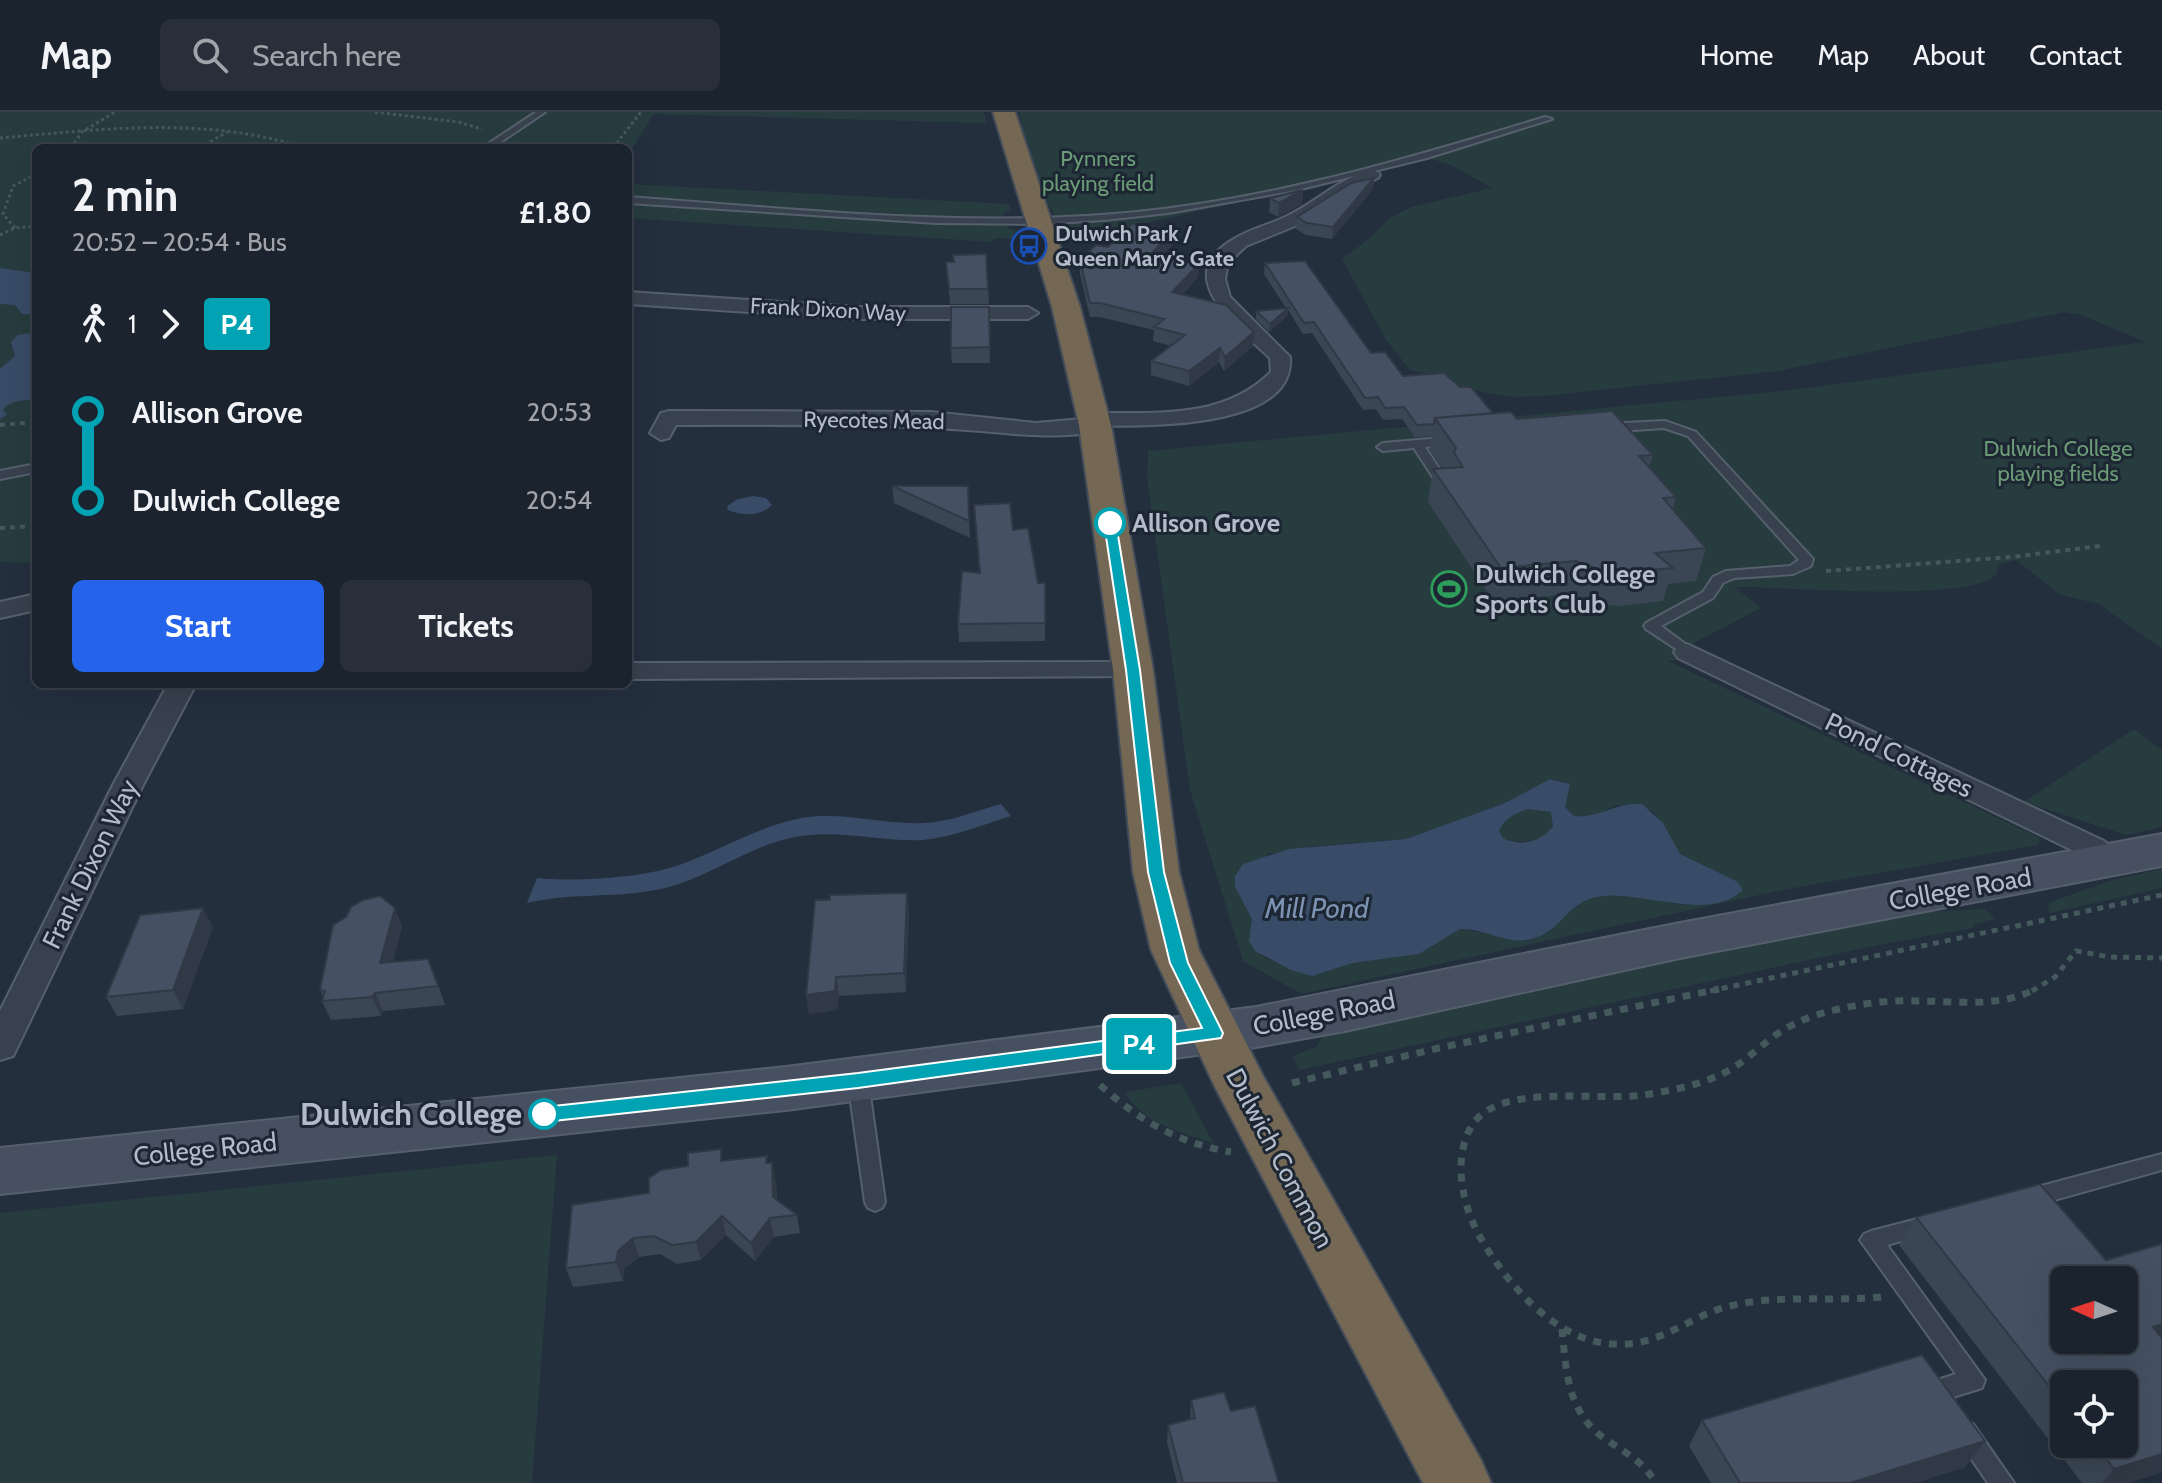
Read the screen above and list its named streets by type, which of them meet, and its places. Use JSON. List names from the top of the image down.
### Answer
{
  "streets": {
    "highway": ["Dulwich Common"],
    "street": [
      "Frank Dixon Way",
      "Ryecotes Mead",
      "Pond Cottages",
      "College Road"
    ]
  },
  "crossings": [
    ["Ryecotes Mead", "Dulwich Common"],
    ["Pond Cottages", "College Road"],
    ["College Road", "Dulwich Common"]
  ],
  "water": ["Mill Pond"],
  "parks": ["Pynners playing field", "Dulwich College playing fields"],
  "places": {
    "bus stop": ["Dulwich Park / Queen Mary's Gate"],
    "other": ["Allison Grove", "Dulwich College"],
    "sports": ["Dulwich College Sports Club"]
  },
  "lines": ["bus line P4"],
  "north": "left",
  "page": {
    "header": "Map",
    "search": "Search here",
    "nav": [
      "Home",
      "Map",
      "About",
      "Contact"
    ],
    "on_map": "P4",
    "heading": ["2 min", "20:52 – 20:54 · Bus", "£1.80"],
    "legs": ["1", "P4"],
    "list": [
      {
        "name": "Allison Grove",
        "value": "20:53"
      },
      {
        "name": "Dulwich College",
        "value": "20:54"
      }
    ],
    "buttons": ["Start", "Tickets"]
  }
}
